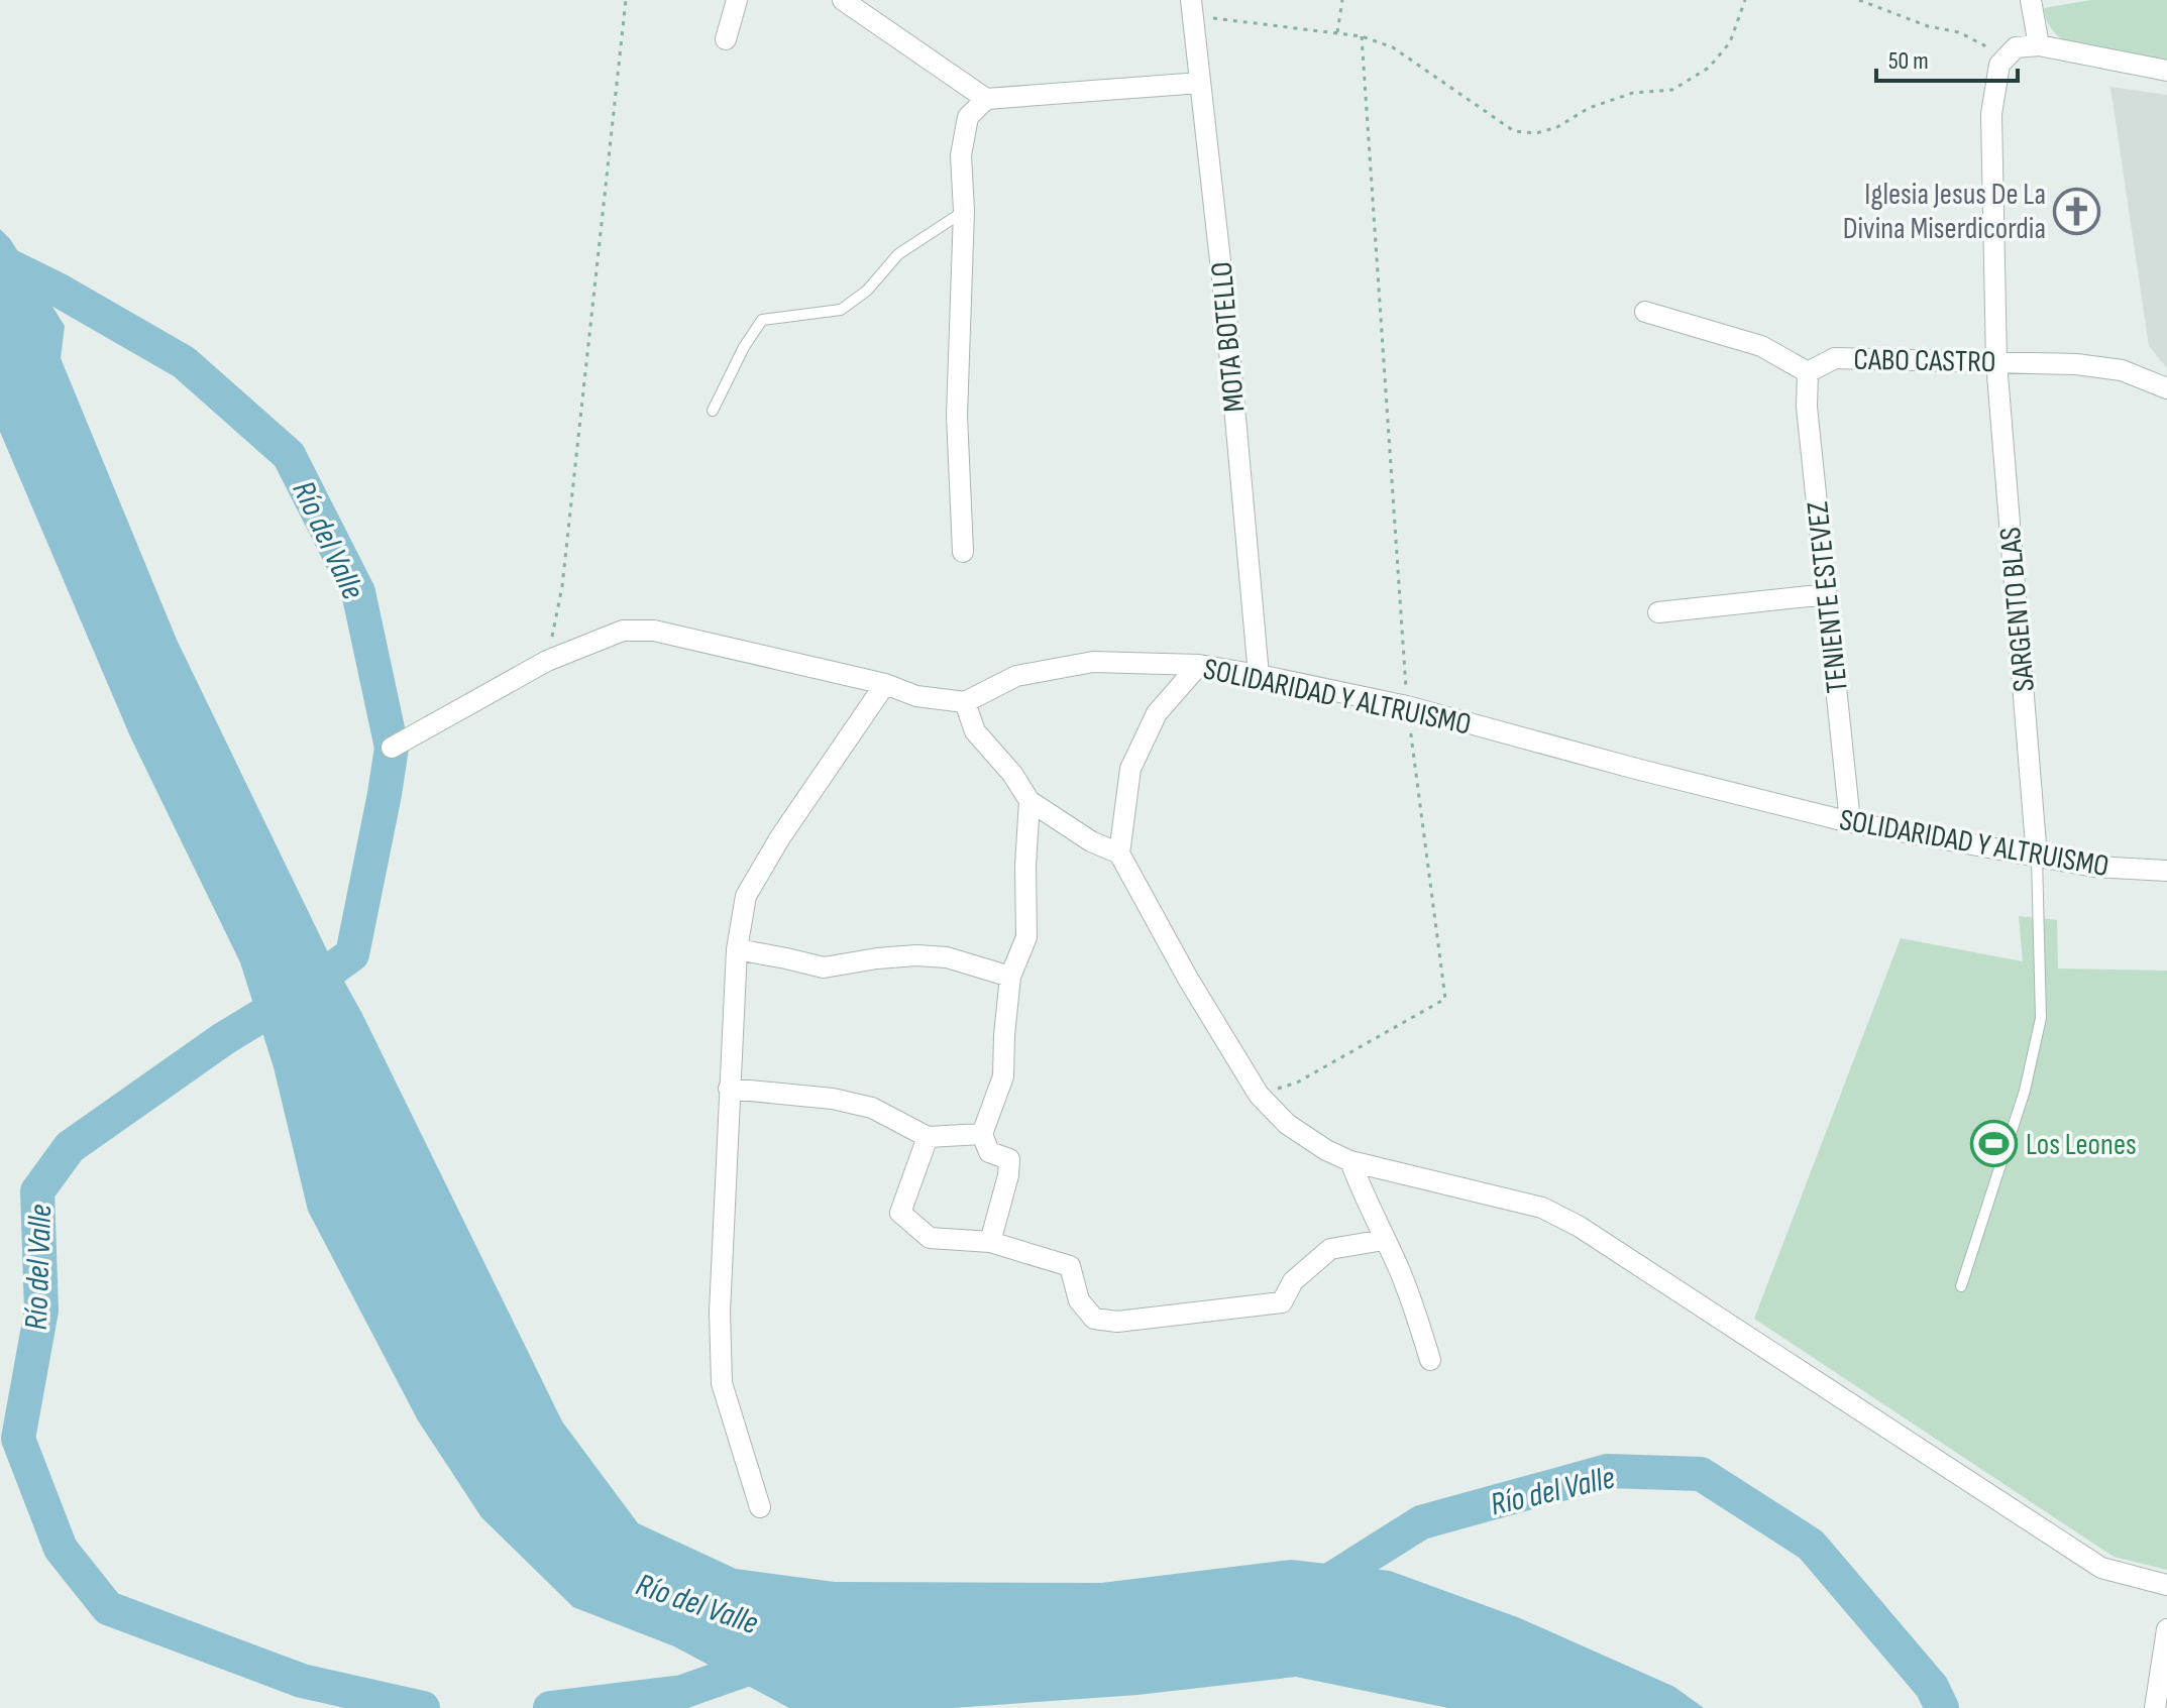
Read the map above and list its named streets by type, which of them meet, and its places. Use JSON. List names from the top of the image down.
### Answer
{
  "streets": {
    "street": [
      "MOTA BOTELLO",
      "CABO CASTRO",
      "TENIENTE ESTEVEZ",
      "SARGENTO BLAS",
      "SOLIDARIDAD Y ALTRUISMO"
    ]
  },
  "crossings": [
    ["MOTA BOTELLO", "SOLIDARIDAD Y ALTRUISMO"],
    ["CABO CASTRO", "TENIENTE ESTEVEZ"],
    ["CABO CASTRO", "SARGENTO BLAS"],
    ["TENIENTE ESTEVEZ", "SOLIDARIDAD Y ALTRUISMO"],
    ["SARGENTO BLAS", "SOLIDARIDAD Y ALTRUISMO"]
  ],
  "water": ["Río del Valle"],
  "places": {
    "church": ["Iglesia Jesus De La Divina Miserdicordia"],
    "sports": ["Los Leones"]
  },
  "scale_bar": "50 m"
}
